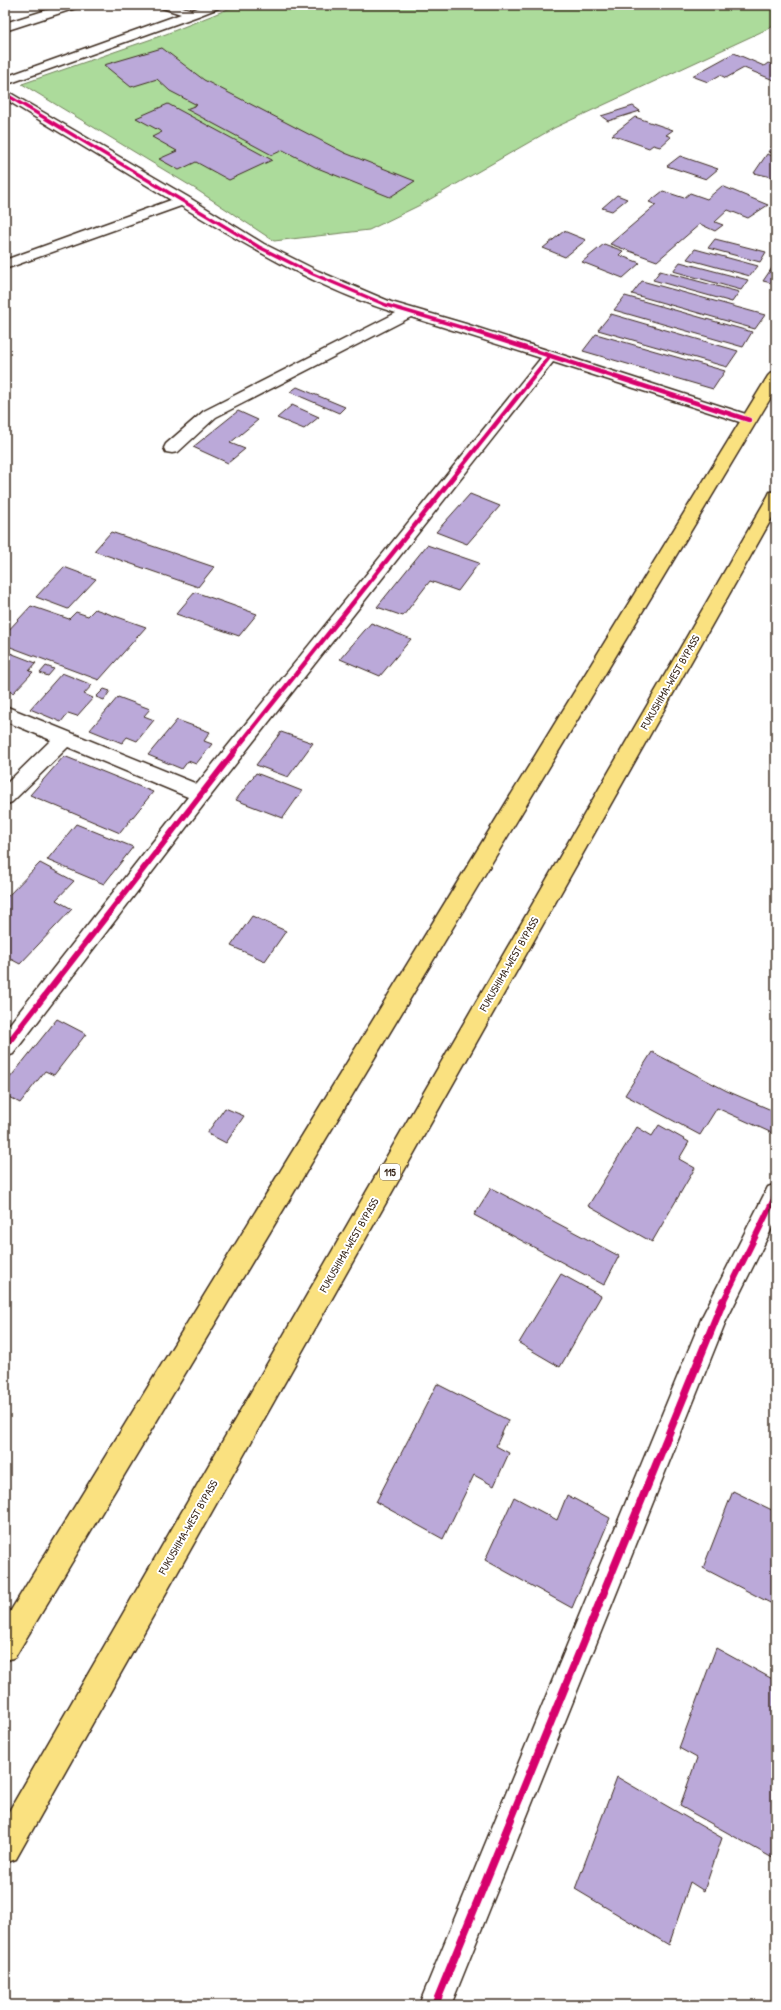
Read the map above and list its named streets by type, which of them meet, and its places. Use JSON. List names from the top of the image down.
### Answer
{
  "streets": {
    "highway": ["FUKUSHIMA-WEST BYPASS", "115"]
  }
}
